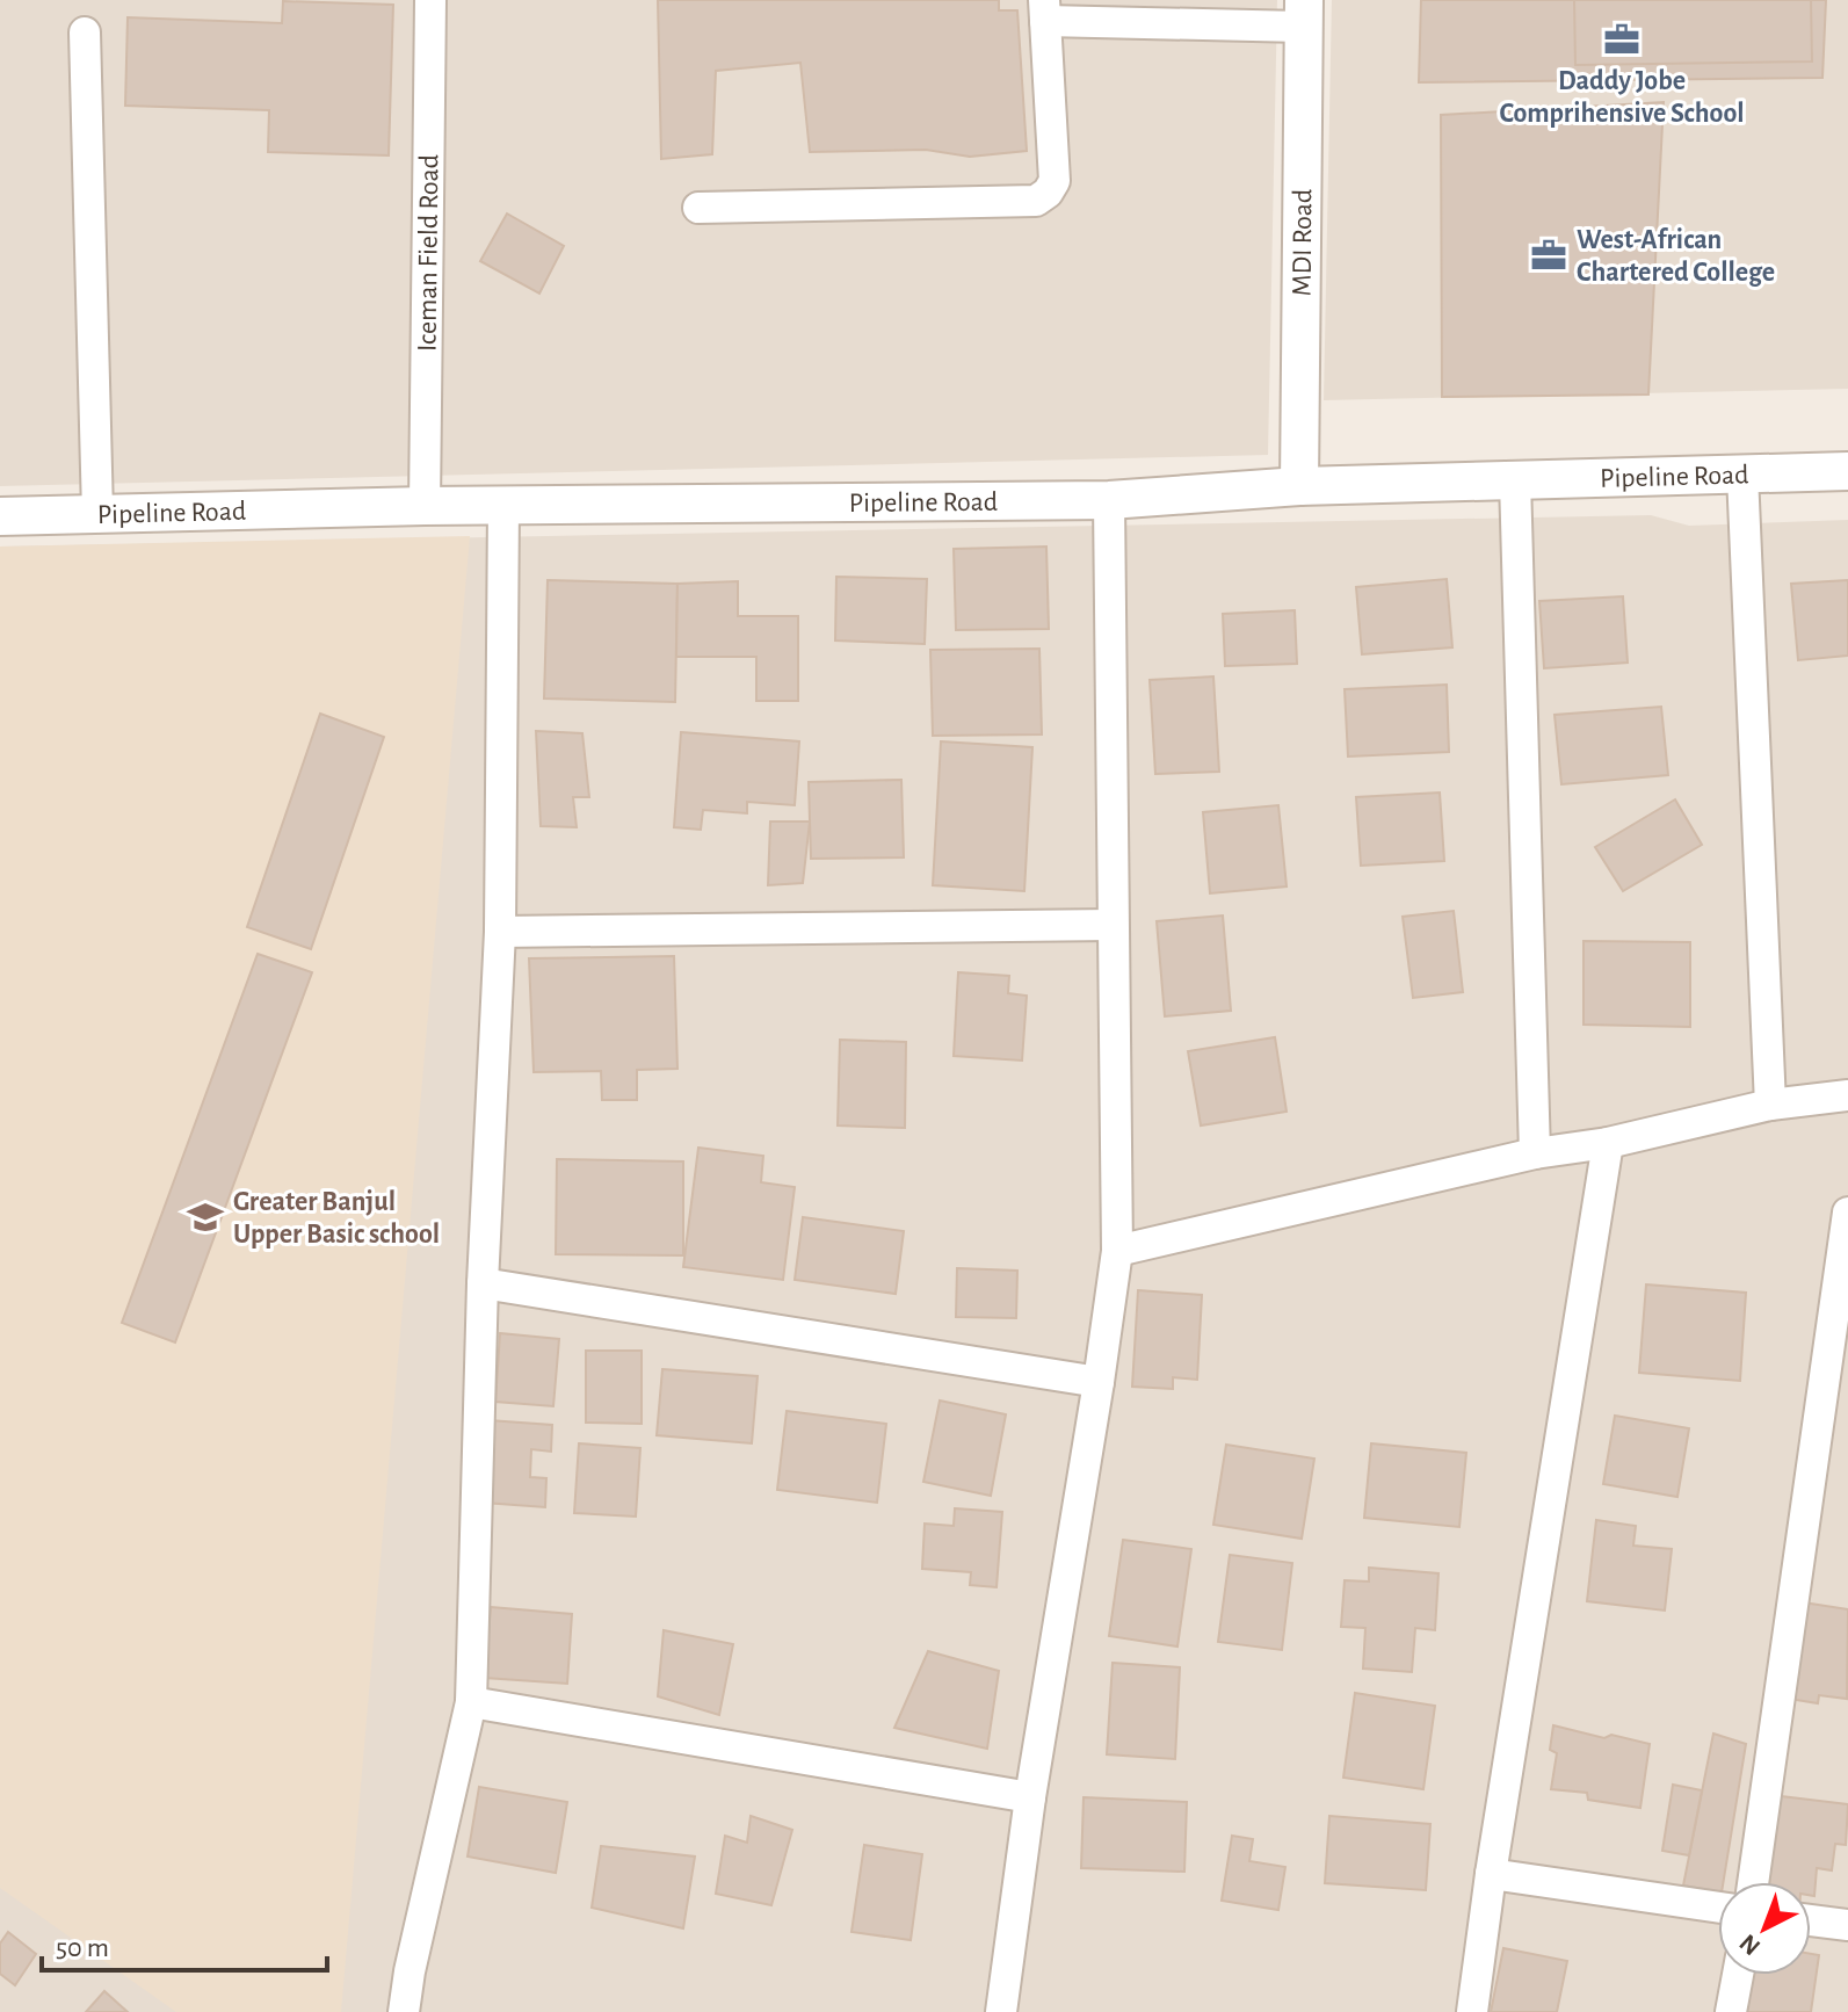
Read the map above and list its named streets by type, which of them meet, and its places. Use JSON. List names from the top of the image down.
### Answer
{
  "streets": {
    "street": ["MDI Road", "Iceman Field Road", "Pipeline Road"]
  },
  "crossings": [
    ["MDI Road", "Pipeline Road"],
    ["Iceman Field Road", "Pipeline Road"]
  ],
  "places": {
    "office": ["Daddy Jobe Comprihensive School", "West-African Chartered College"],
    "school or university": ["Greater Banjul Upper Basic school"]
  },
  "scale_bar": "50 m",
  "north": "bottom left"
}
